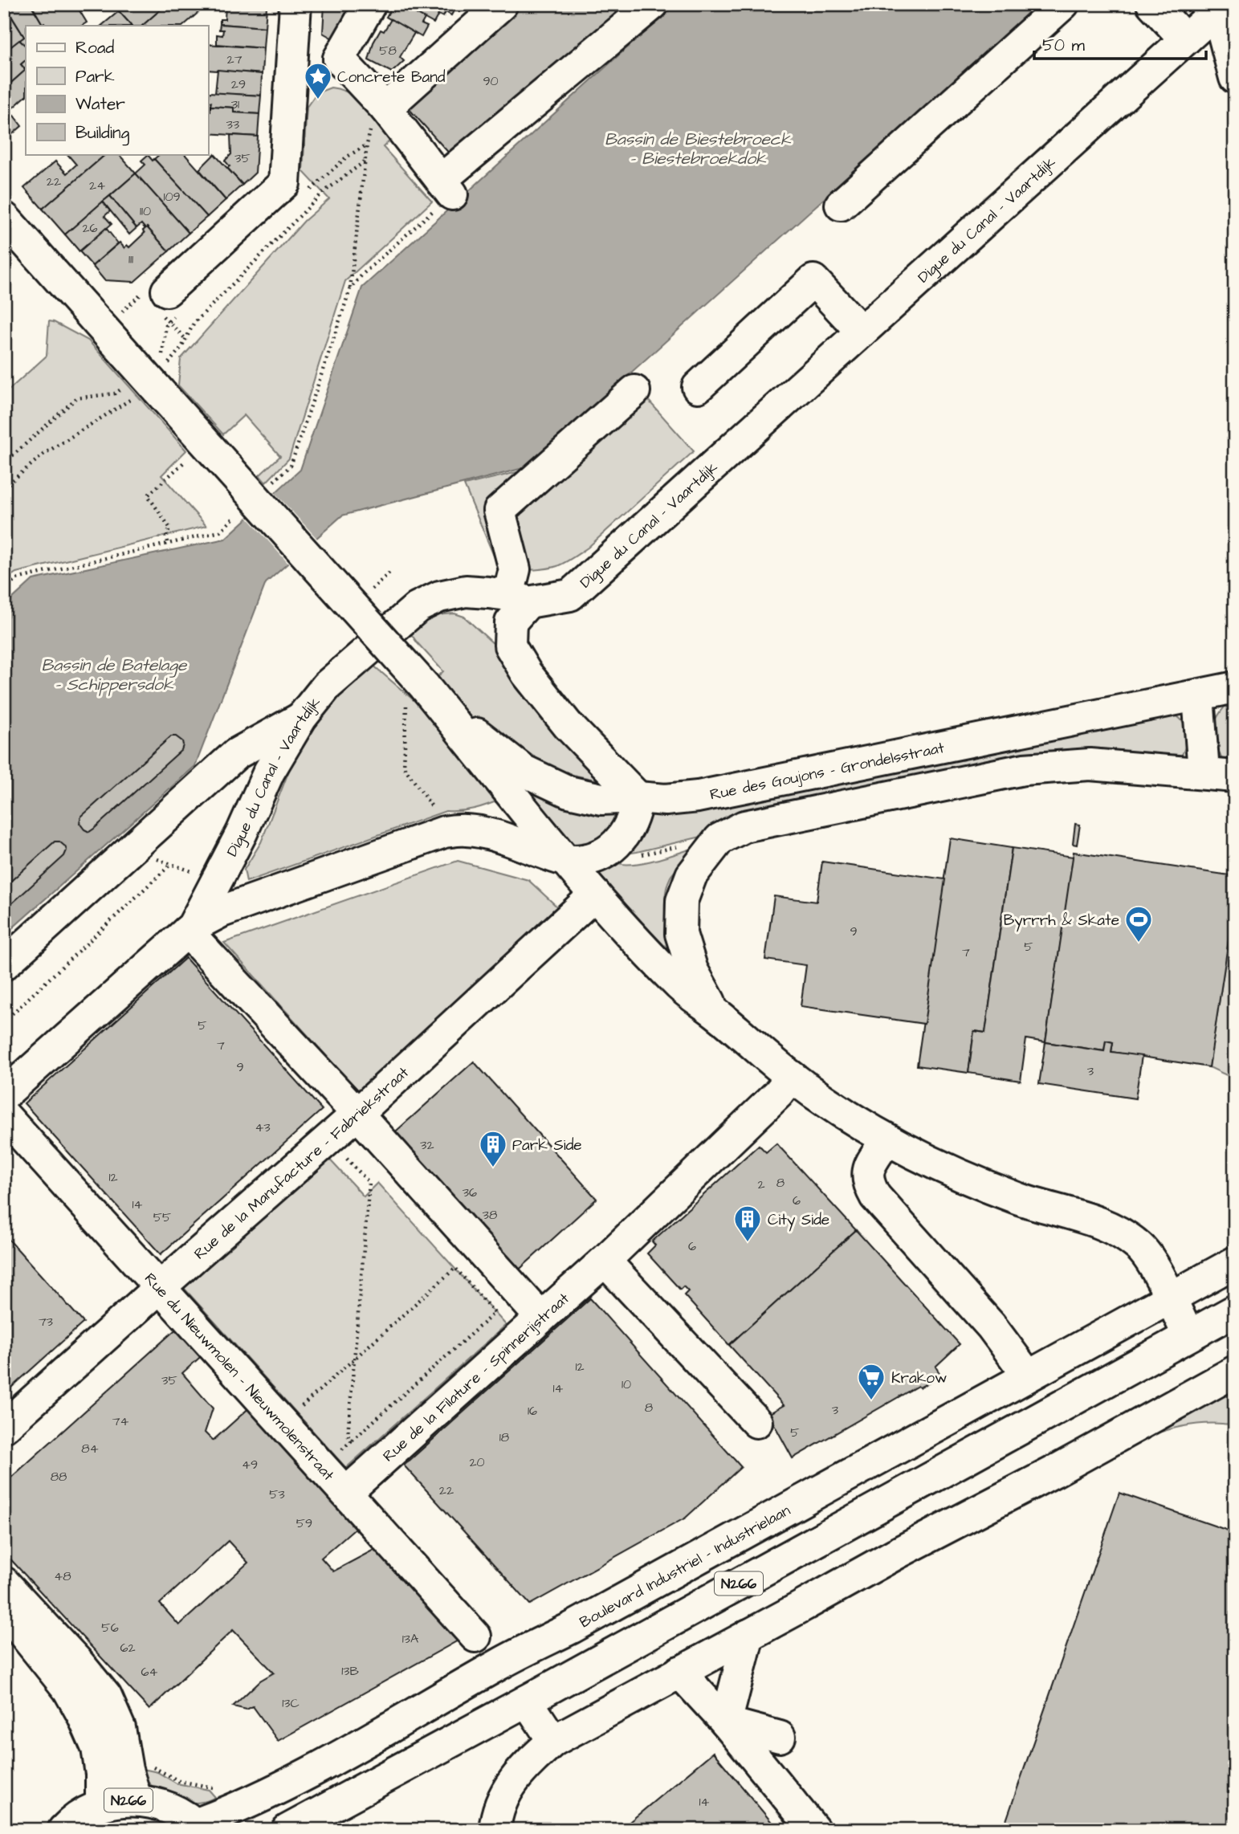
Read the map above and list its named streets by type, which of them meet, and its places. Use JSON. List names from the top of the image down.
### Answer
{
  "streets": {
    "street": [
      "Digue du Canal - Vaartdijk",
      "Rue des Goujons - Grondelsstraat",
      "Rue de la Manufacture - Fabriekstraat",
      "Rue du Nieuwmolen - Nieuwmolenstraat",
      "Rue de la Filature - Spinnerijstraat",
      "Boulevard Industriel - Industrielaan",
      "N266"
    ]
  },
  "crossings": [
    ["Rue de la Manufacture - Fabriekstraat", "Rue du Nieuwmolen - Nieuwmolenstraat"],
    ["Rue du Nieuwmolen - Nieuwmolenstraat", "Rue de la Filature - Spinnerijstraat"],
    ["Boulevard Industriel - Industrielaan", "N266"]
  ],
  "water": ["Bassin de Biestebroeck - Biestebroekdok", "Bassin de Batelage - Schippersdok"],
  "places": {
    "place": ["Concrete Band"],
    "sports": ["Byrrrh & Skate"],
    "building": ["Park Side", "City Side"],
    "supermarket": ["Krakow"]
  },
  "house_numbers": [
    "58",
    "27",
    "90",
    "29",
    "31",
    "33",
    "35",
    "22",
    "24",
    "109",
    "110",
    "26",
    "111",
    "9",
    "5",
    "7",
    "5",
    "7",
    "9",
    "3",
    "43",
    "32",
    "12",
    "8",
    "2",
    "36",
    "6",
    "14",
    "38",
    "55",
    "6",
    "73",
    "12",
    "35",
    "10",
    "14",
    "8",
    "3",
    "16",
    "74",
    "5",
    "18",
    "84",
    "20",
    "49",
    "88",
    "22",
    "53",
    "59",
    "48",
    "56",
    "13A",
    "62",
    "13B",
    "64",
    "13C",
    "14"
  ],
  "legend": [
    "Road",
    "Park",
    "Water",
    "Building"
  ],
  "scale_bar": "50 m"
}
